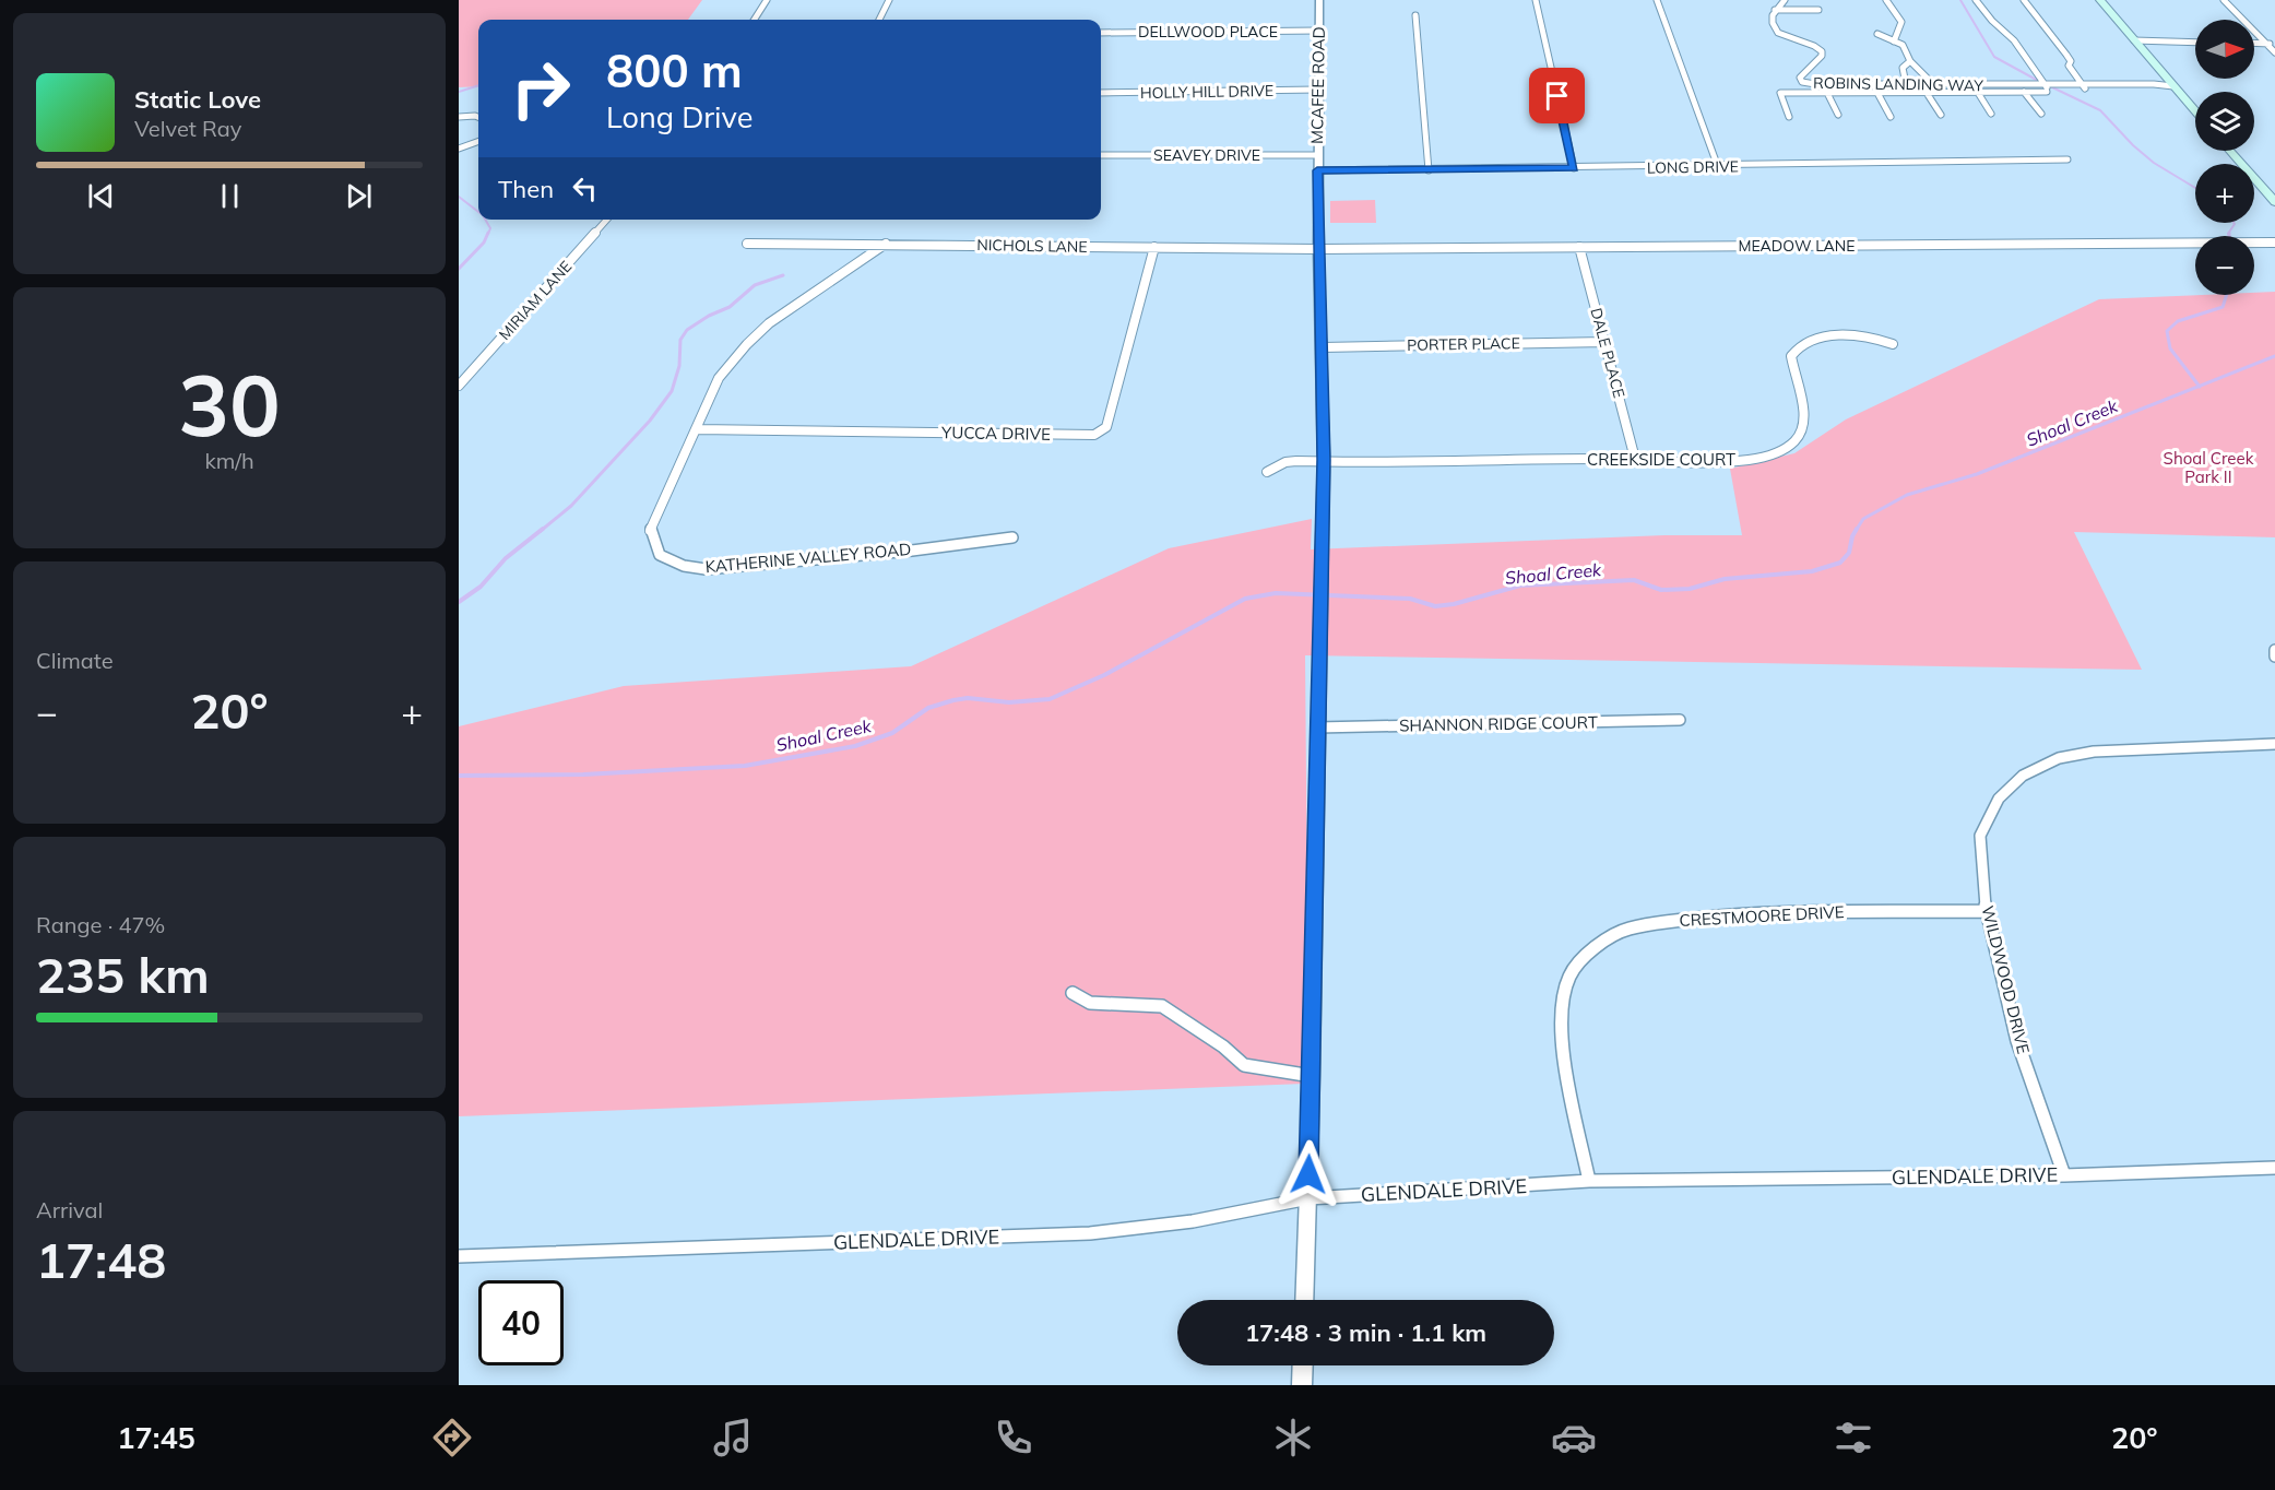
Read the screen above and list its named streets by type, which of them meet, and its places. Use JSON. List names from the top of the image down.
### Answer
{
  "streets": {
    "street": [
      "DELLWOOD PLACE",
      "ROBINS LANDING WAY",
      "MCAFEE ROAD",
      "HOLLY HILL DRIVE",
      "SEAVEY DRIVE",
      "LONG DRIVE",
      "NICHOLS LANE",
      "MEADOW LANE",
      "MIRIAM LANE",
      "PORTER PLACE",
      "DALE PLACE",
      "YUCCA DRIVE",
      "CREEKSIDE COURT",
      "KATHERINE VALLEY ROAD",
      "SHANNON RIDGE COURT",
      "CRESTMOORE DRIVE",
      "WILDWOOD DRIVE",
      "GLENDALE DRIVE"
    ]
  },
  "crossings": [
    ["DELLWOOD PLACE", "MCAFEE ROAD"],
    ["MCAFEE ROAD", "HOLLY HILL DRIVE"],
    ["MCAFEE ROAD", "SEAVEY DRIVE"],
    ["MCAFEE ROAD", "LONG DRIVE"],
    ["MCAFEE ROAD", "NICHOLS LANE"],
    ["MCAFEE ROAD", "MEADOW LANE"],
    ["MCAFEE ROAD", "PORTER PLACE"],
    ["MCAFEE ROAD", "CREEKSIDE COURT"],
    ["MCAFEE ROAD", "SHANNON RIDGE COURT"],
    ["MCAFEE ROAD", "GLENDALE DRIVE"],
    ["NICHOLS LANE", "MEADOW LANE"],
    ["NICHOLS LANE", "YUCCA DRIVE"],
    ["NICHOLS LANE", "KATHERINE VALLEY ROAD"],
    ["MEADOW LANE", "DALE PLACE"],
    ["PORTER PLACE", "DALE PLACE"],
    ["DALE PLACE", "CREEKSIDE COURT"],
    ["YUCCA DRIVE", "KATHERINE VALLEY ROAD"],
    ["CRESTMOORE DRIVE", "WILDWOOD DRIVE"],
    ["CRESTMOORE DRIVE", "GLENDALE DRIVE"],
    ["WILDWOOD DRIVE", "GLENDALE DRIVE"]
  ],
  "water": ["Shoal Creek"],
  "parks": ["Shoal Creek Park II"],
  "north": "right",
  "page": {
    "map_buttons": ["+", "−"],
    "turn": ["800 m", "Long Drive"],
    "song": ["Static Love", "Velvet Ray"],
    "then": "Then",
    "tile": [
      ["30", "km/h"],
      "Climate",
      ["Range · 47%", "235 km"],
      ["Arrival", "17:48"]
    ],
    "heat": ["−", "20°", "+"],
    "limit": "40",
    "trip": "17:48 · 3 min · 1.1 km",
    "tabs": ["17:45", "20°"]
  }
}
